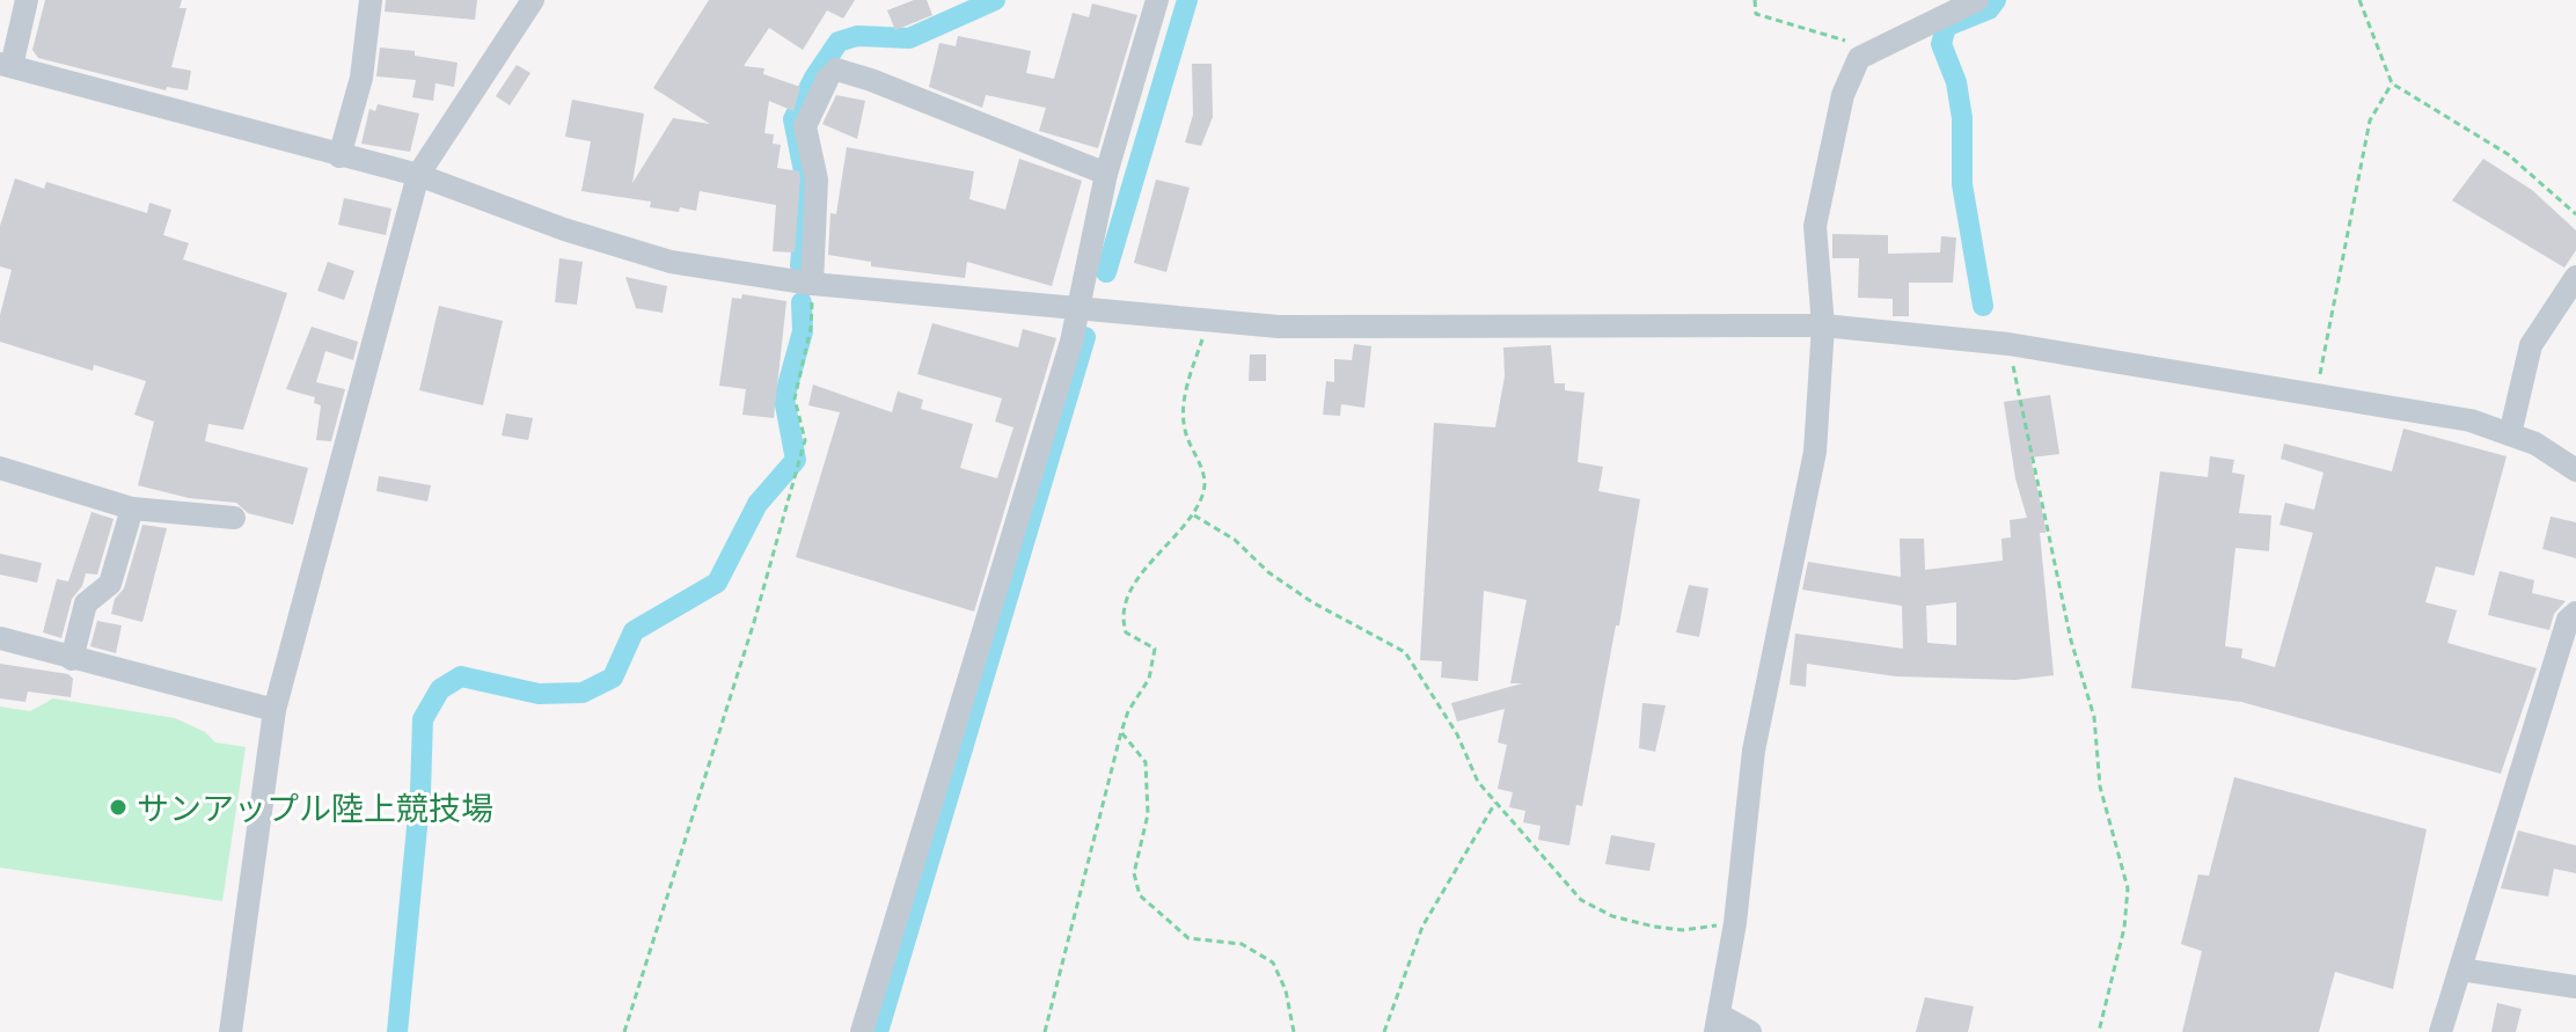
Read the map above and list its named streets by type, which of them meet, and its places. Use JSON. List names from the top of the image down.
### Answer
{
  "places": ["サンアップル陸上競技場"]
}
